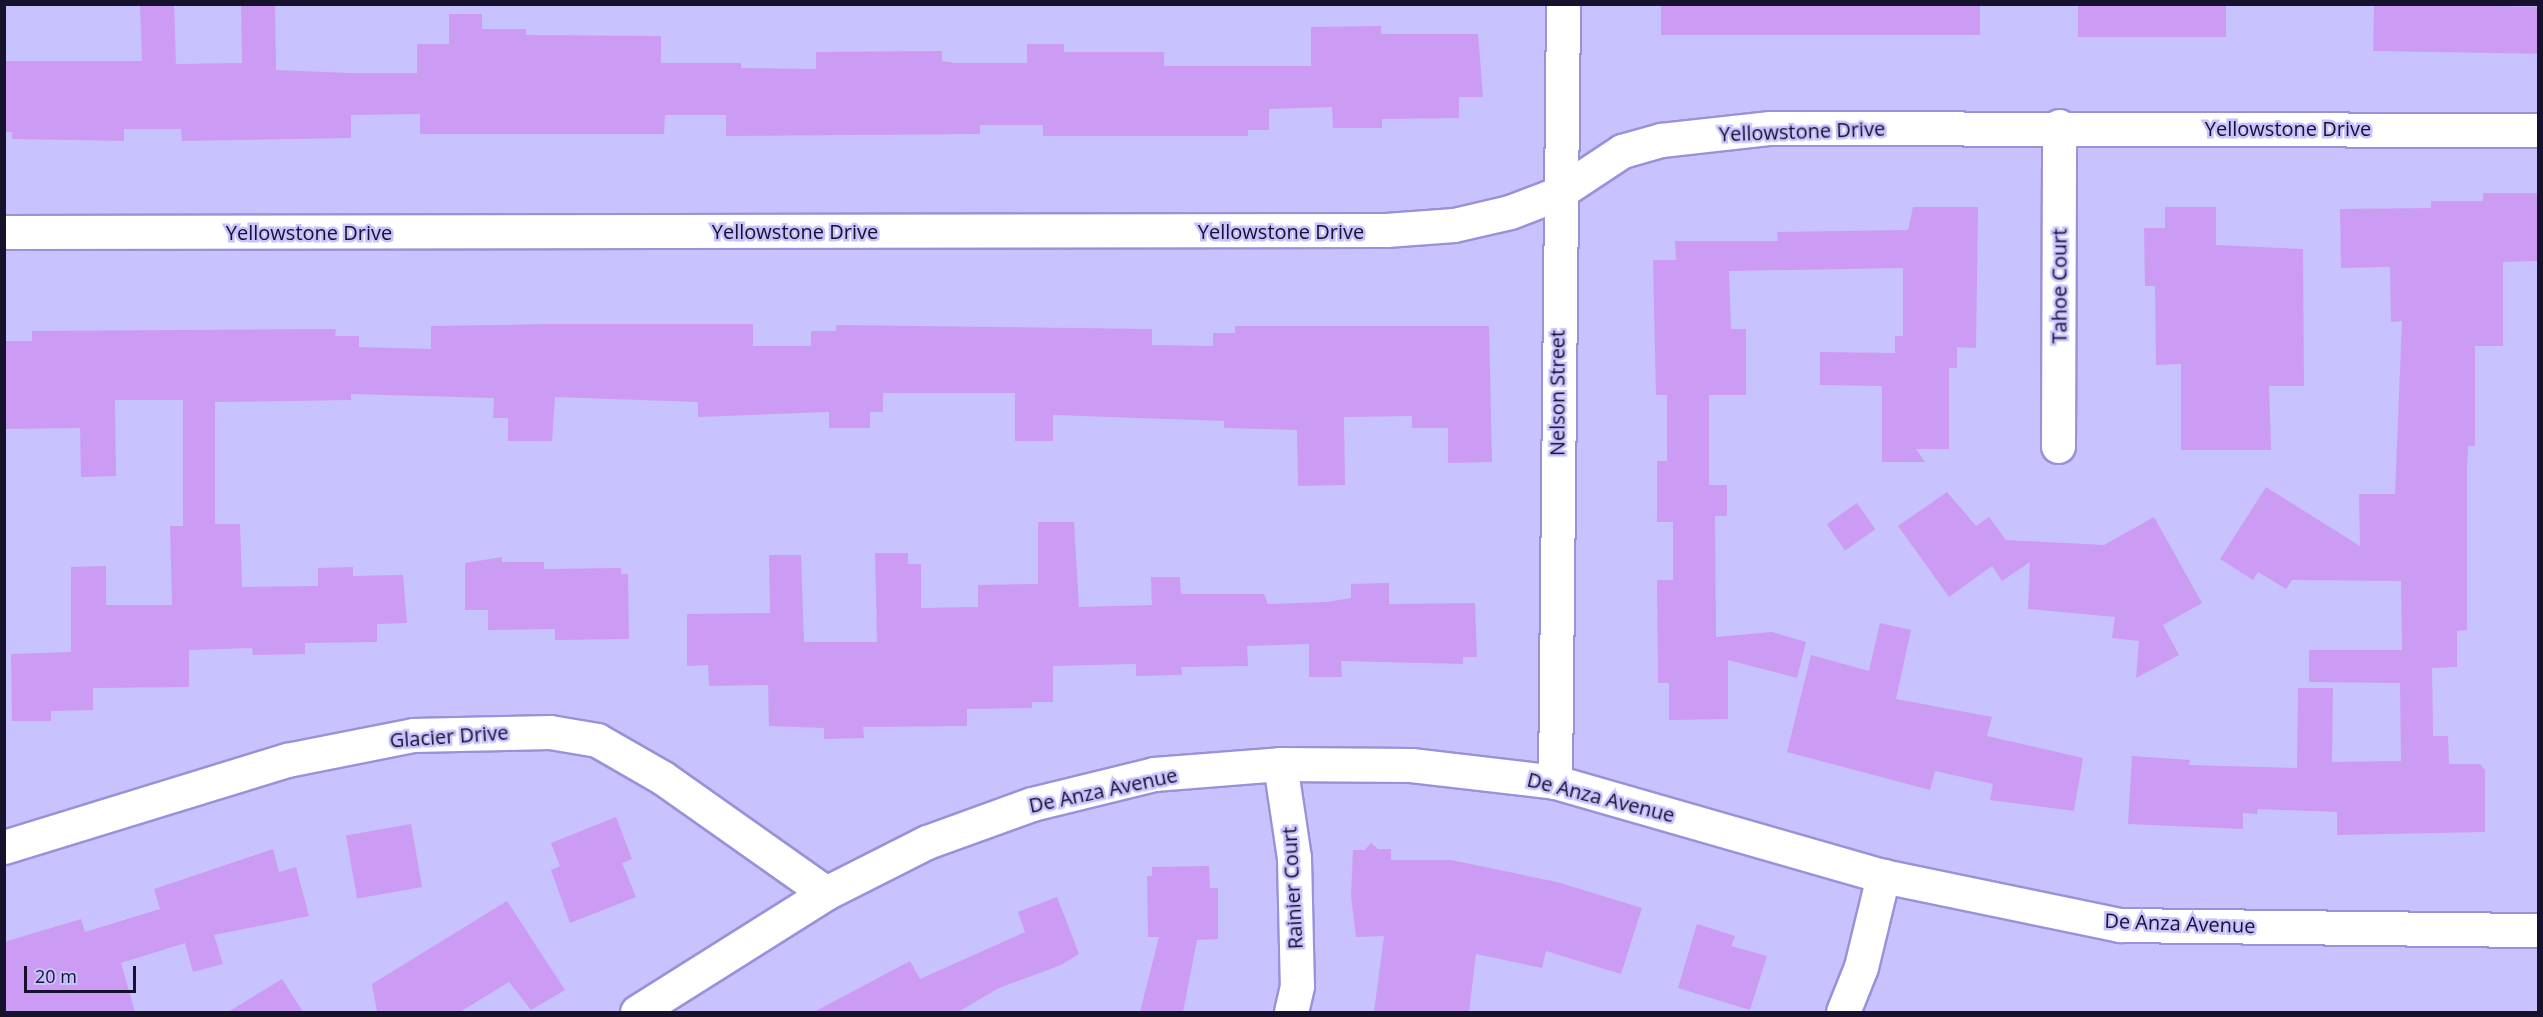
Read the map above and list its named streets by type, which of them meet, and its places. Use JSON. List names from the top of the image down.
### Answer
{
  "streets": {
    "street": [
      "Yellowstone Drive",
      "Tahoe Court",
      "Nelson Street",
      "Glacier Drive",
      "De Anza Avenue",
      "Rainier Court"
    ]
  },
  "crossings": [
    ["Yellowstone Drive", "Tahoe Court"],
    ["Yellowstone Drive", "Nelson Street"],
    ["Nelson Street", "De Anza Avenue"],
    ["Glacier Drive", "De Anza Avenue"],
    ["De Anza Avenue", "Rainier Court"]
  ],
  "scale_bar": "20 m"
}
